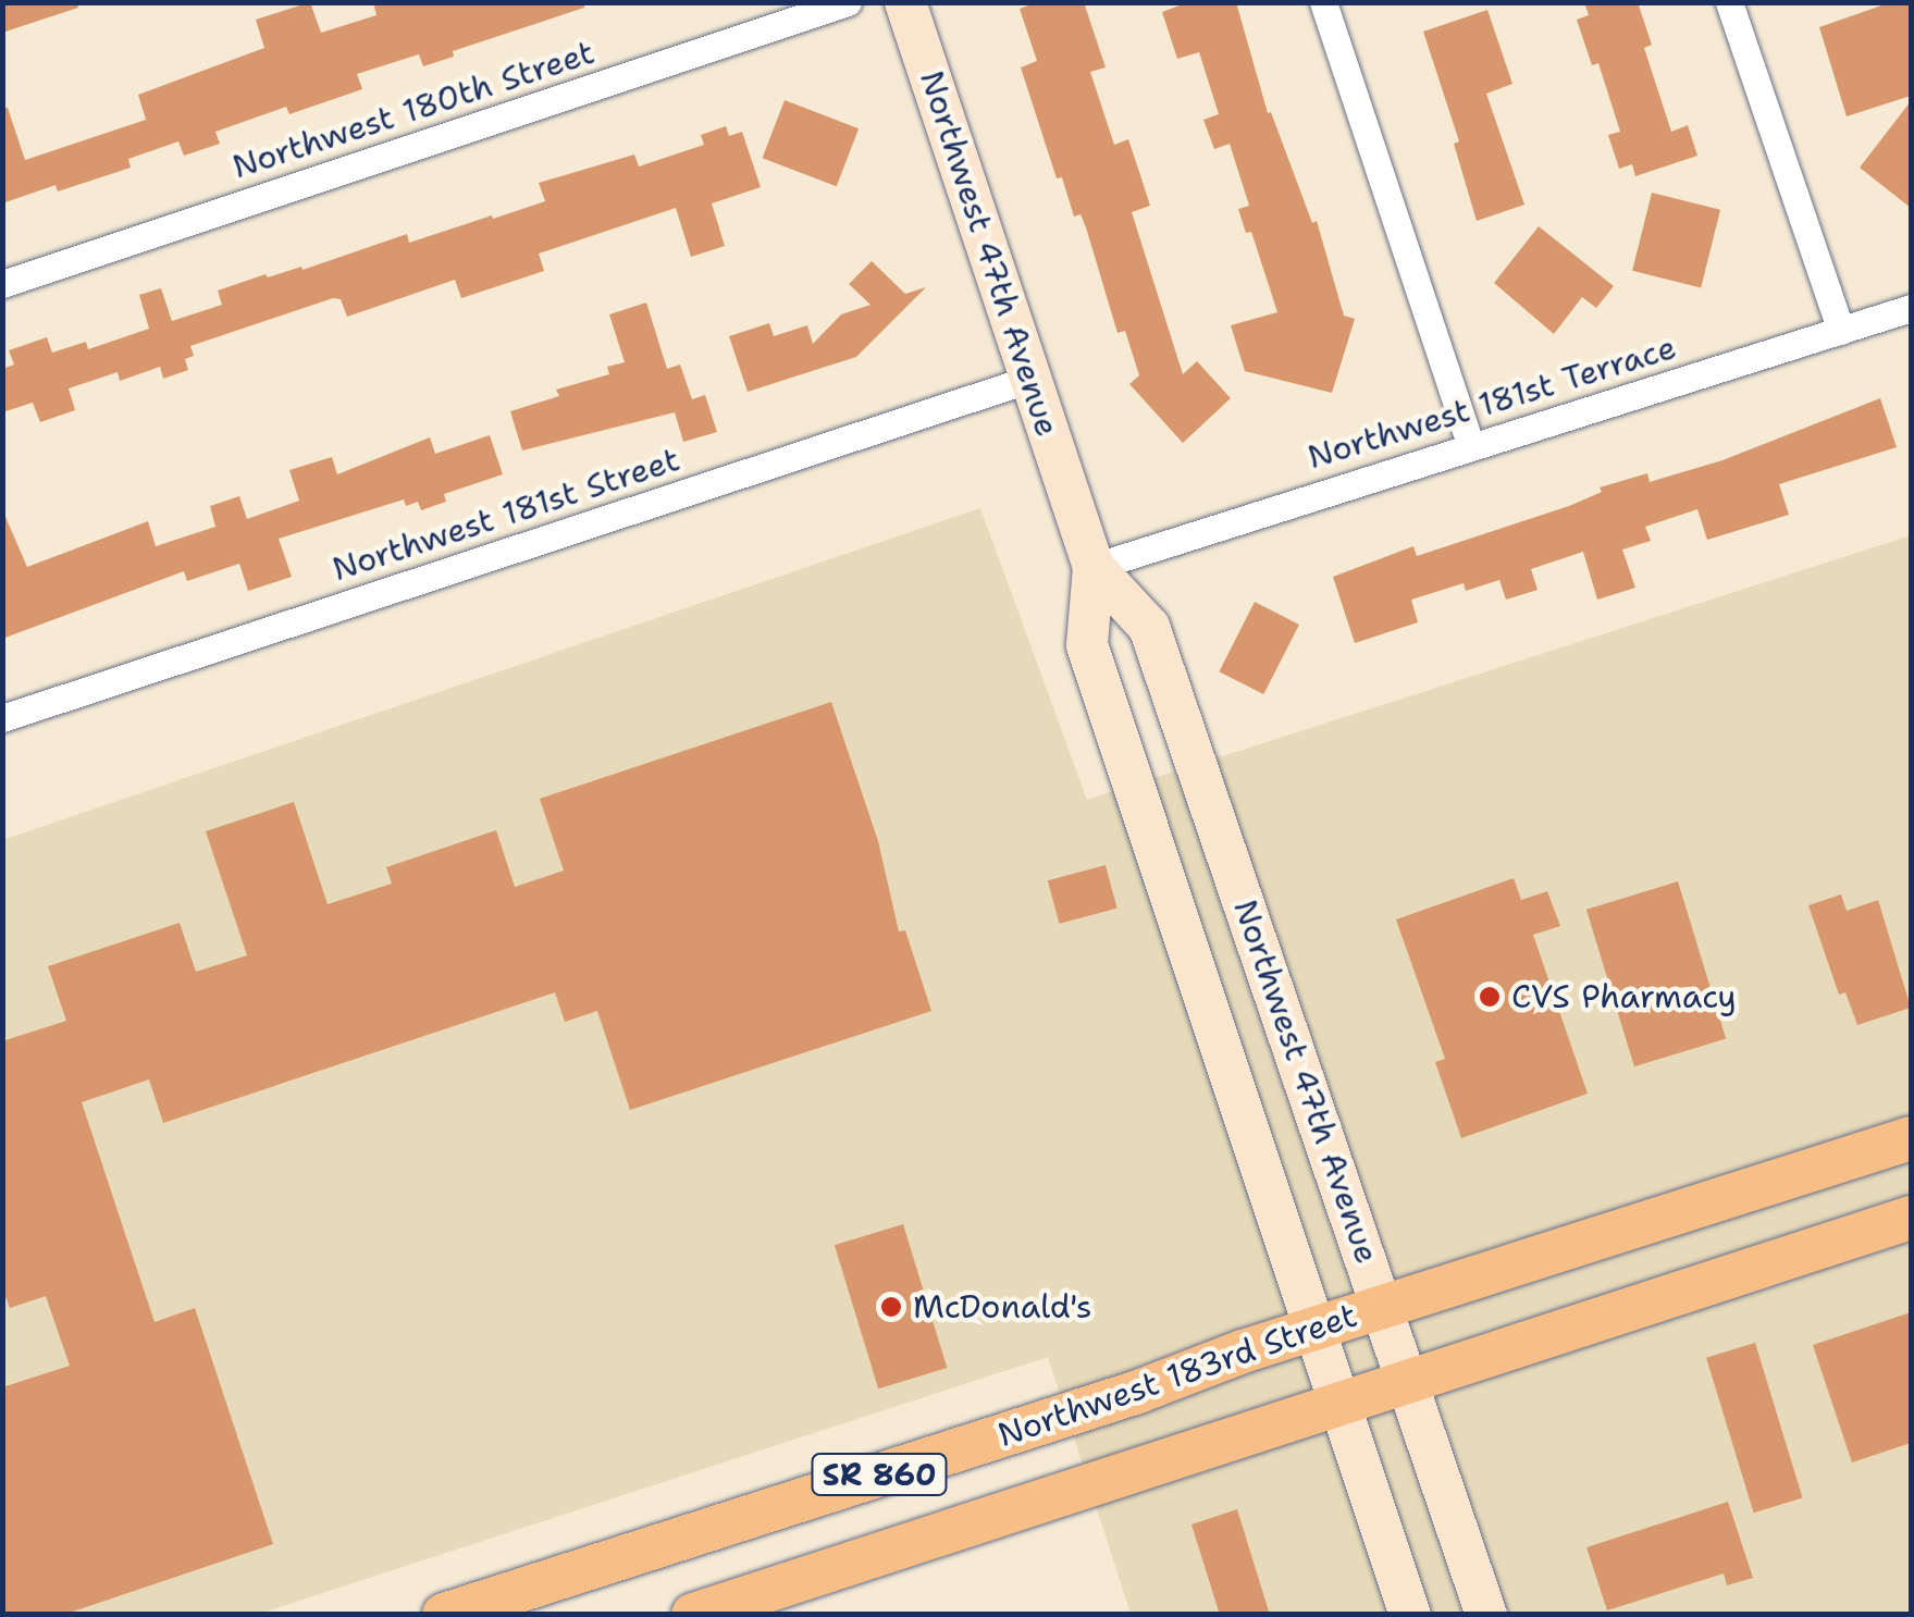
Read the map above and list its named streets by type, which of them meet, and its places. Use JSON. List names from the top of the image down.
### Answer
{
  "streets": {
    "main road": ["Northwest 47th Avenue", "Northwest 183rd Street", "SR 860"],
    "street": ["Northwest 180th Street", "Northwest 181st Terrace", "Northwest 181st Street"]
  },
  "crossings": [
    ["Northwest 47th Avenue", "Northwest 181st Terrace"],
    ["Northwest 47th Avenue", "Northwest 181st Street"],
    ["Northwest 47th Avenue", "Northwest 183rd Street"],
    ["Northwest 47th Avenue", "SR 860"]
  ],
  "places": ["CVS Pharmacy", "McDonald's"]
}
